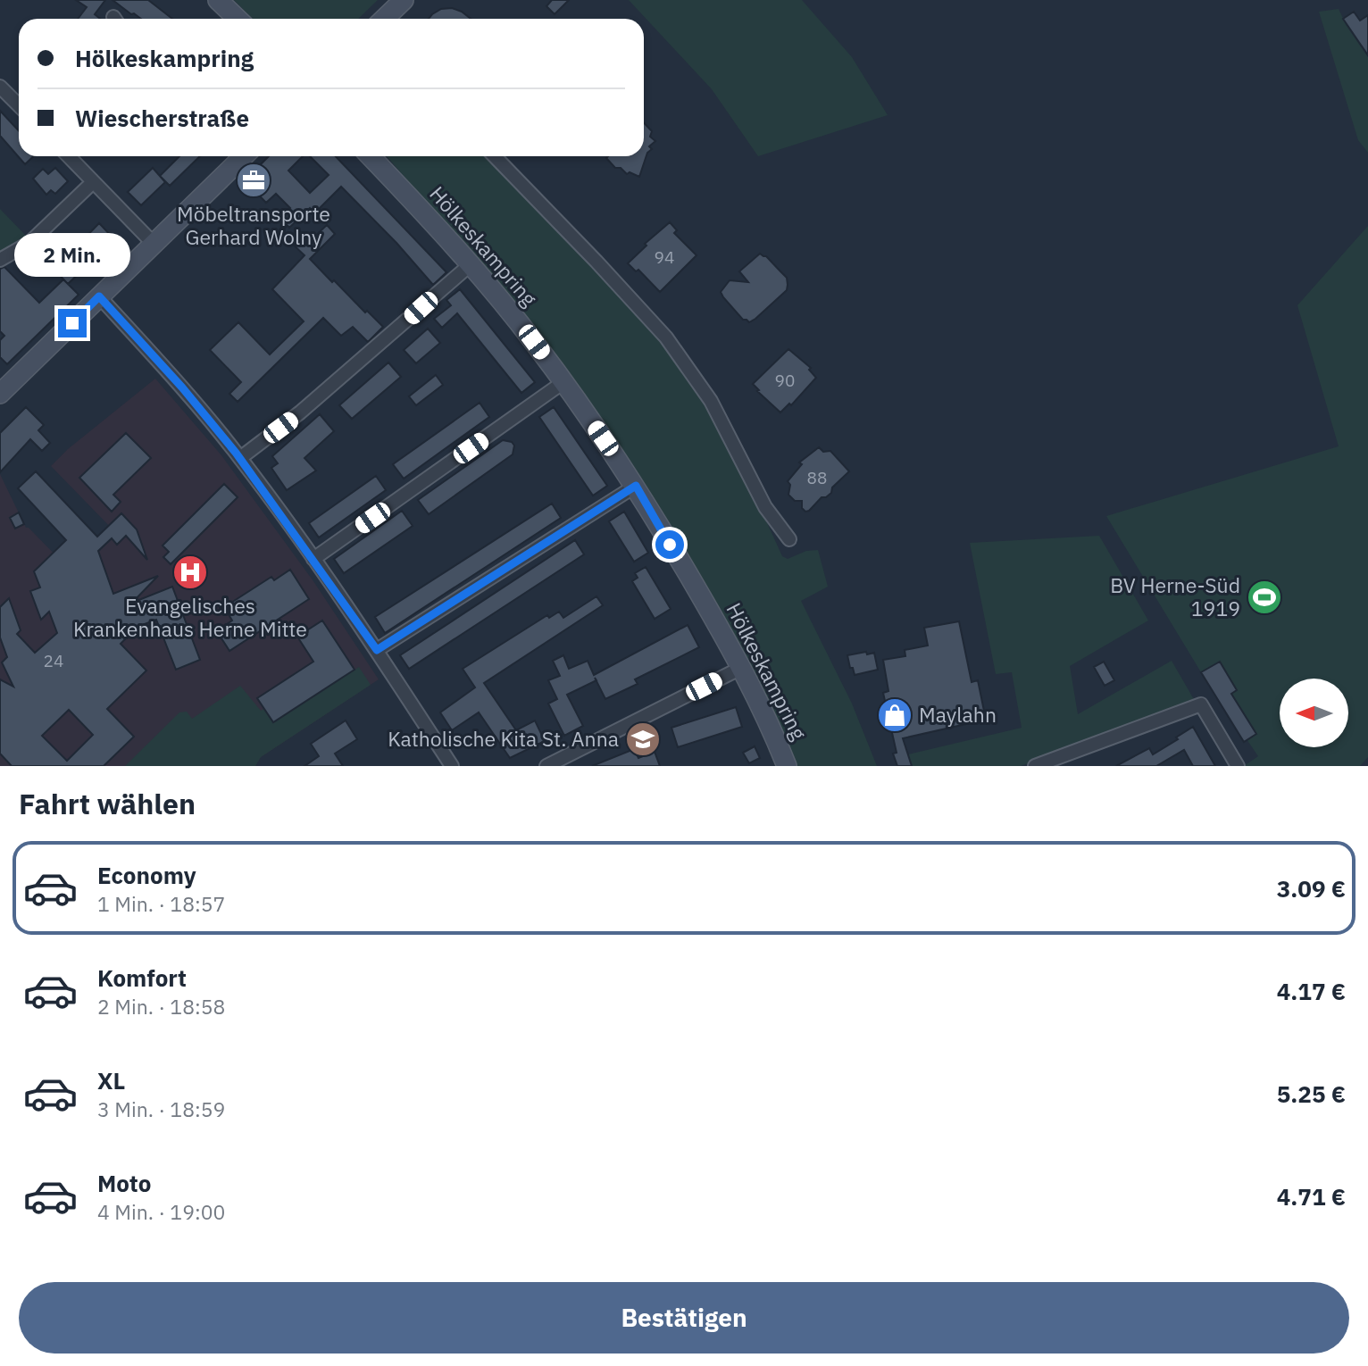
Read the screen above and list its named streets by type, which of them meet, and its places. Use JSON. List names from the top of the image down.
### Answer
{
  "streets": {
    "street": ["Hölkeskampring"]
  },
  "places": {
    "office": ["Möbeltransporte Gerhard Wolny"],
    "hospital": ["Evangelisches Krankenhaus Herne Mitte"],
    "sports": ["BV Herne-Süd 1919"],
    "shop": ["Maylahn"],
    "school or university": ["Katholische Kita St. Anna"]
  },
  "house_numbers": [
    "94",
    "90",
    "88",
    "24"
  ],
  "north": "left",
  "page": {
    "banner": ["Hölkeskampring", "Wiescherstraße"],
    "bubble": "2 Min.",
    "heading": "Fahrt wählen",
    "list": [
      {
        "name": "Economy",
        "note": "1 Min. · 18:57",
        "value": "3.09 €"
      },
      {
        "name": "Komfort",
        "note": "2 Min. · 18:58",
        "value": "4.17 €"
      },
      {
        "name": "XL",
        "note": "3 Min. · 18:59",
        "value": "5.25 €"
      },
      {
        "name": "Moto",
        "note": "4 Min. · 19:00",
        "value": "4.71 €"
      }
    ],
    "buttons": "Bestätigen"
  }
}
